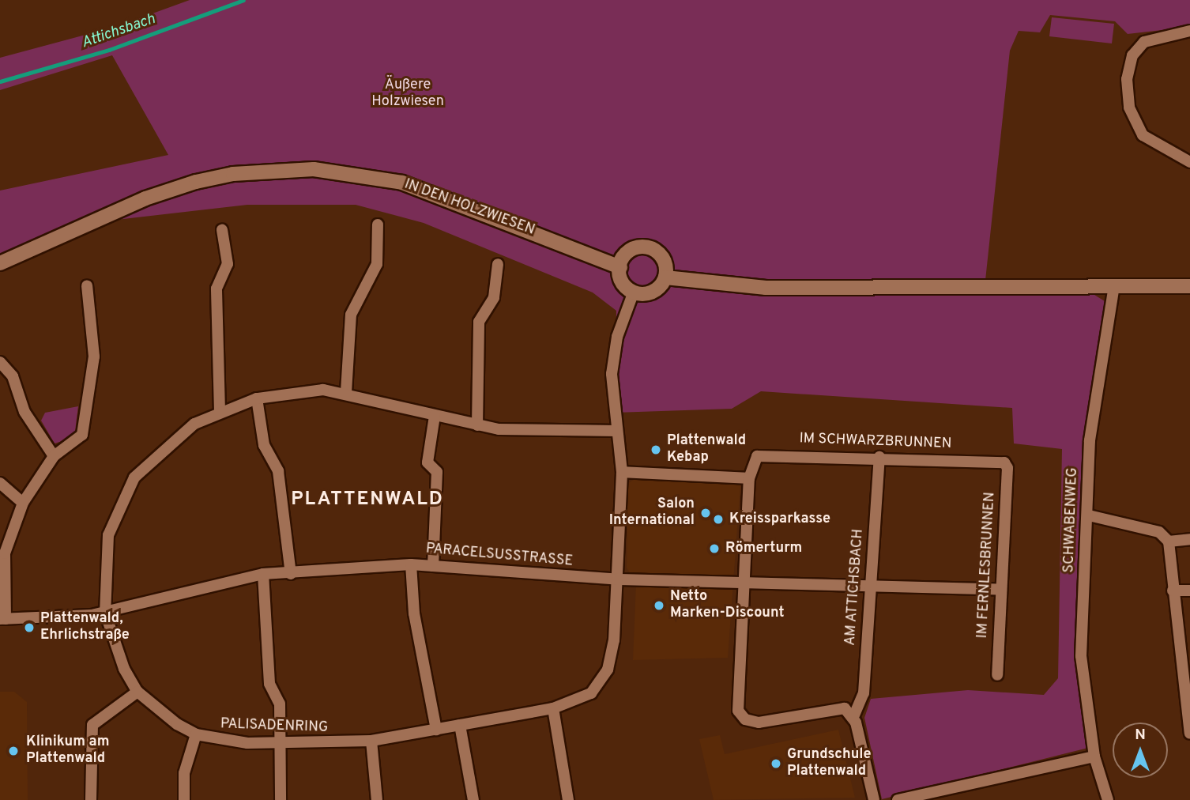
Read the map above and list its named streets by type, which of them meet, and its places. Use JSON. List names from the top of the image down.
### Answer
{
  "streets": {
    "street": [
      "IN DEN HOLZWIESEN",
      "IM SCHWARZBRUNNEN",
      "SCHWABENWEG",
      "PARACELSUSSTRASSE",
      "IM FERNLESBRUNNEN",
      "AM ATTICHSBACH",
      "PALISADENRING"
    ]
  },
  "crossings": [
    ["IN DEN HOLZWIESEN", "PALISADENRING"],
    ["IM SCHWARZBRUNNEN", "IM FERNLESBRUNNEN"],
    ["IM SCHWARZBRUNNEN", "AM ATTICHSBACH"],
    ["PARACELSUSSTRASSE", "IM FERNLESBRUNNEN"],
    ["PARACELSUSSTRASSE", "AM ATTICHSBACH"],
    ["PARACELSUSSTRASSE", "PALISADENRING"]
  ],
  "districts": ["PLATTENWALD"],
  "water": ["Attichsbach"],
  "parks": ["Äußere Holzwiesen"],
  "places": [
    "Plattenwald Kebap",
    "Salon International",
    "Kreissparkasse",
    "Römerturm",
    "Netto Marken-Discount",
    "Plattenwald, Ehrlichstraße",
    "Klinikum am Plattenwald",
    "Grundschule Plattenwald"
  ],
  "north": "top"
}
